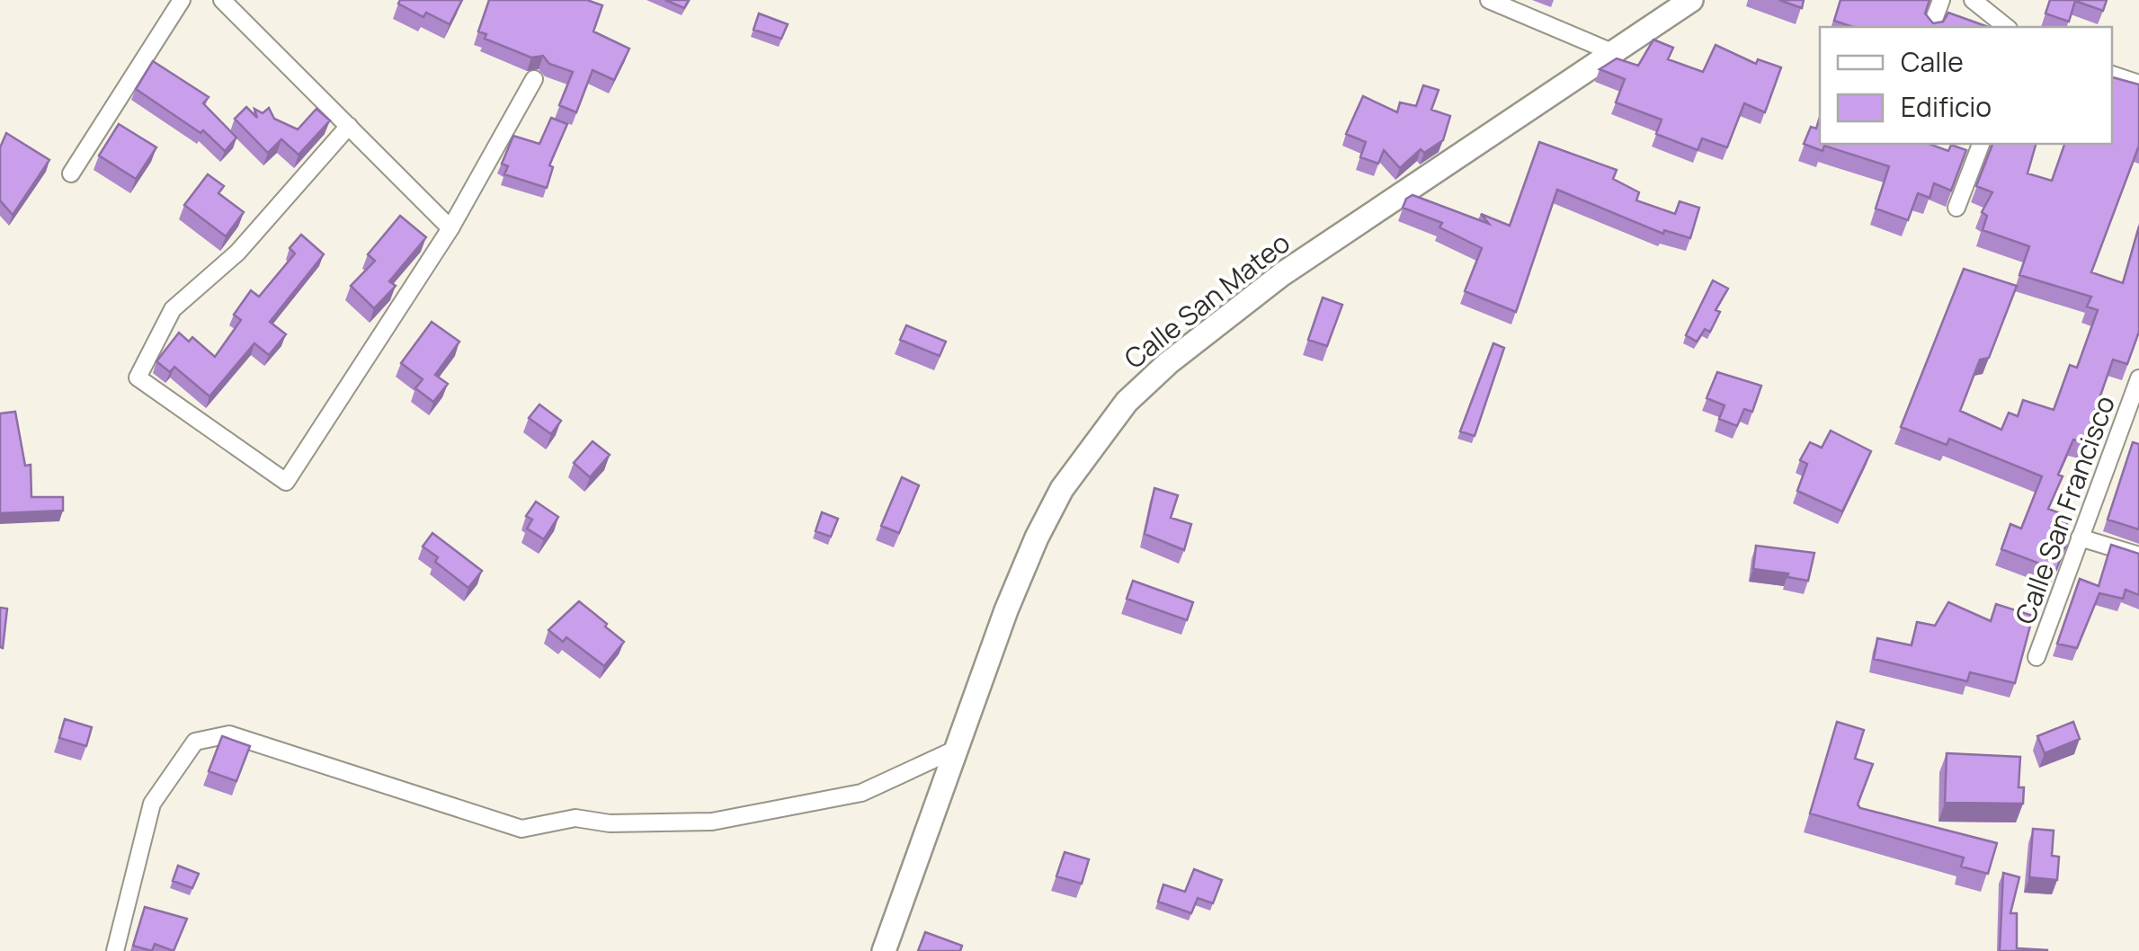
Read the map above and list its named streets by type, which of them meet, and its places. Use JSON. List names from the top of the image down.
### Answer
{
  "streets": {
    "street": ["Calle San Mateo", "Calle San Francisco"]
  },
  "legend": ["Calle", "Edificio"]
}
